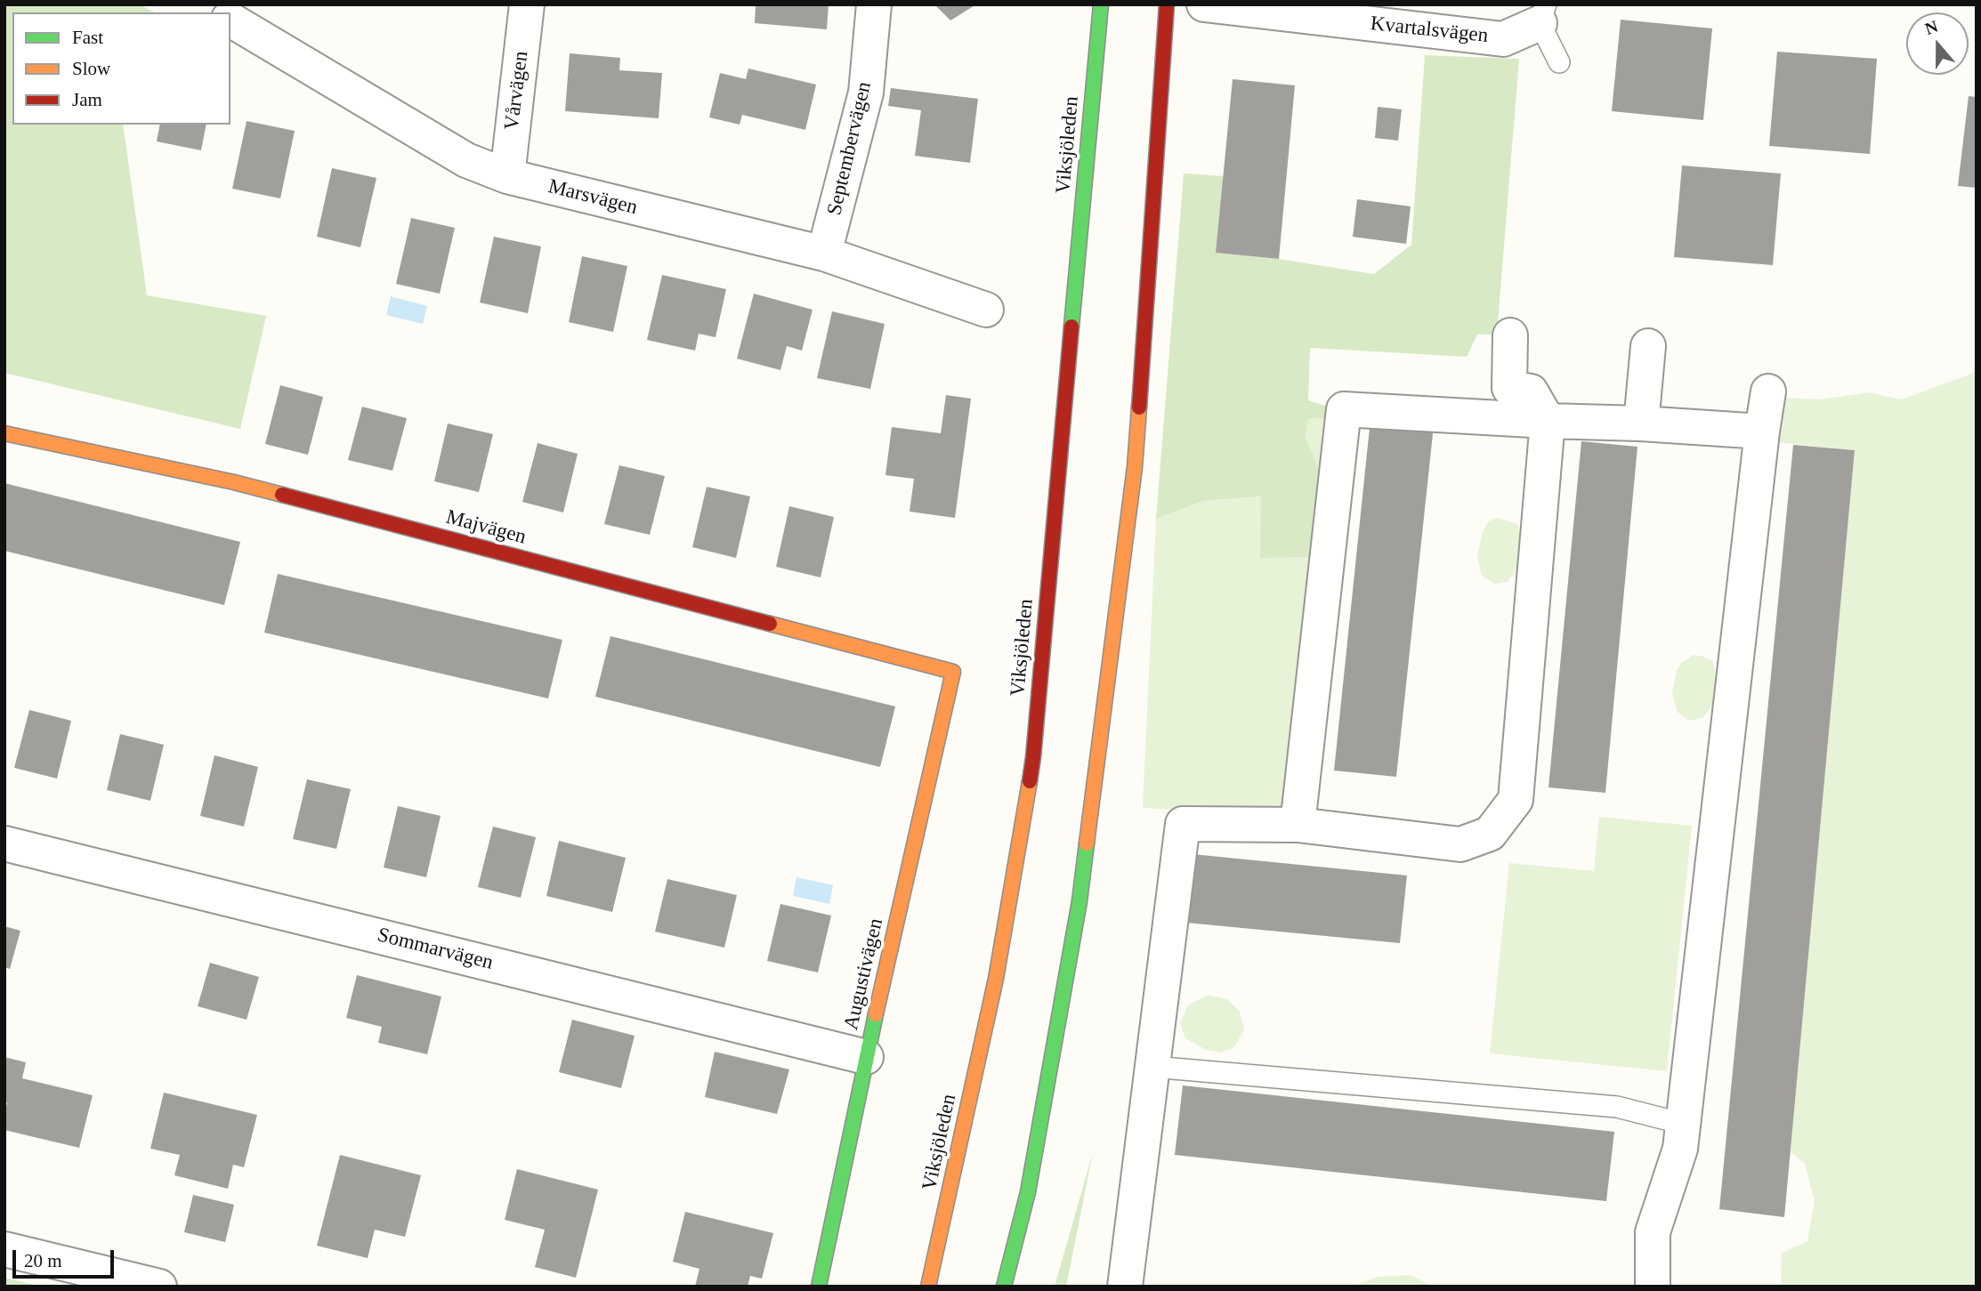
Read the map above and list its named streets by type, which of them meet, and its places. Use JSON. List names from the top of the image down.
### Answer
{
  "streets": {
    "main road": ["Viksjöleden", "Majvägen", "Augustivägen"],
    "street": [
      "Kvartalsvägen",
      "Vårvägen",
      "Septembervägen",
      "Marsvägen",
      "Sommarvägen"
    ]
  },
  "crossings": [
    ["Vårvägen", "Marsvägen"],
    ["Septembervägen", "Marsvägen"],
    ["Majvägen", "Augustivägen"],
    ["Sommarvägen", "Augustivägen"]
  ],
  "legend": ["Fast", "Slow", "Jam"],
  "scale_bar": "20 m",
  "north": "top"
}
